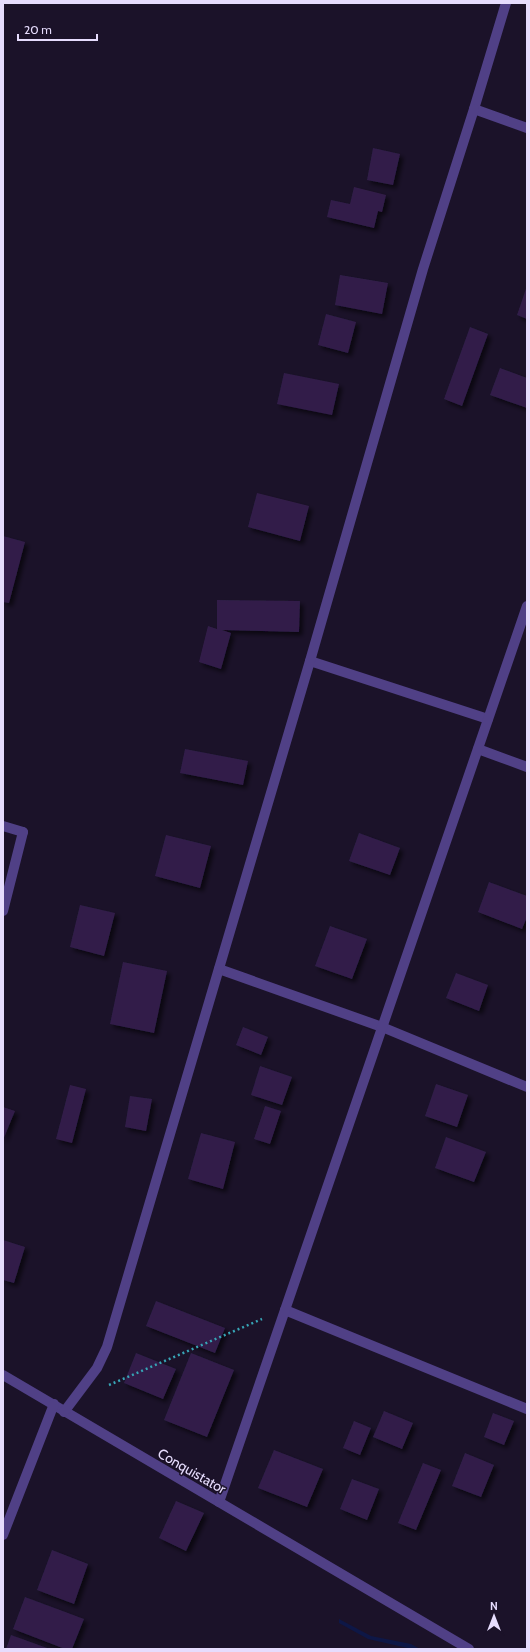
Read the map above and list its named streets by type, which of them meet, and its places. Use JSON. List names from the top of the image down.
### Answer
{
  "streets": {
    "street": ["Conquistator"]
  },
  "scale_bar": "20 m",
  "north": "top"
}
